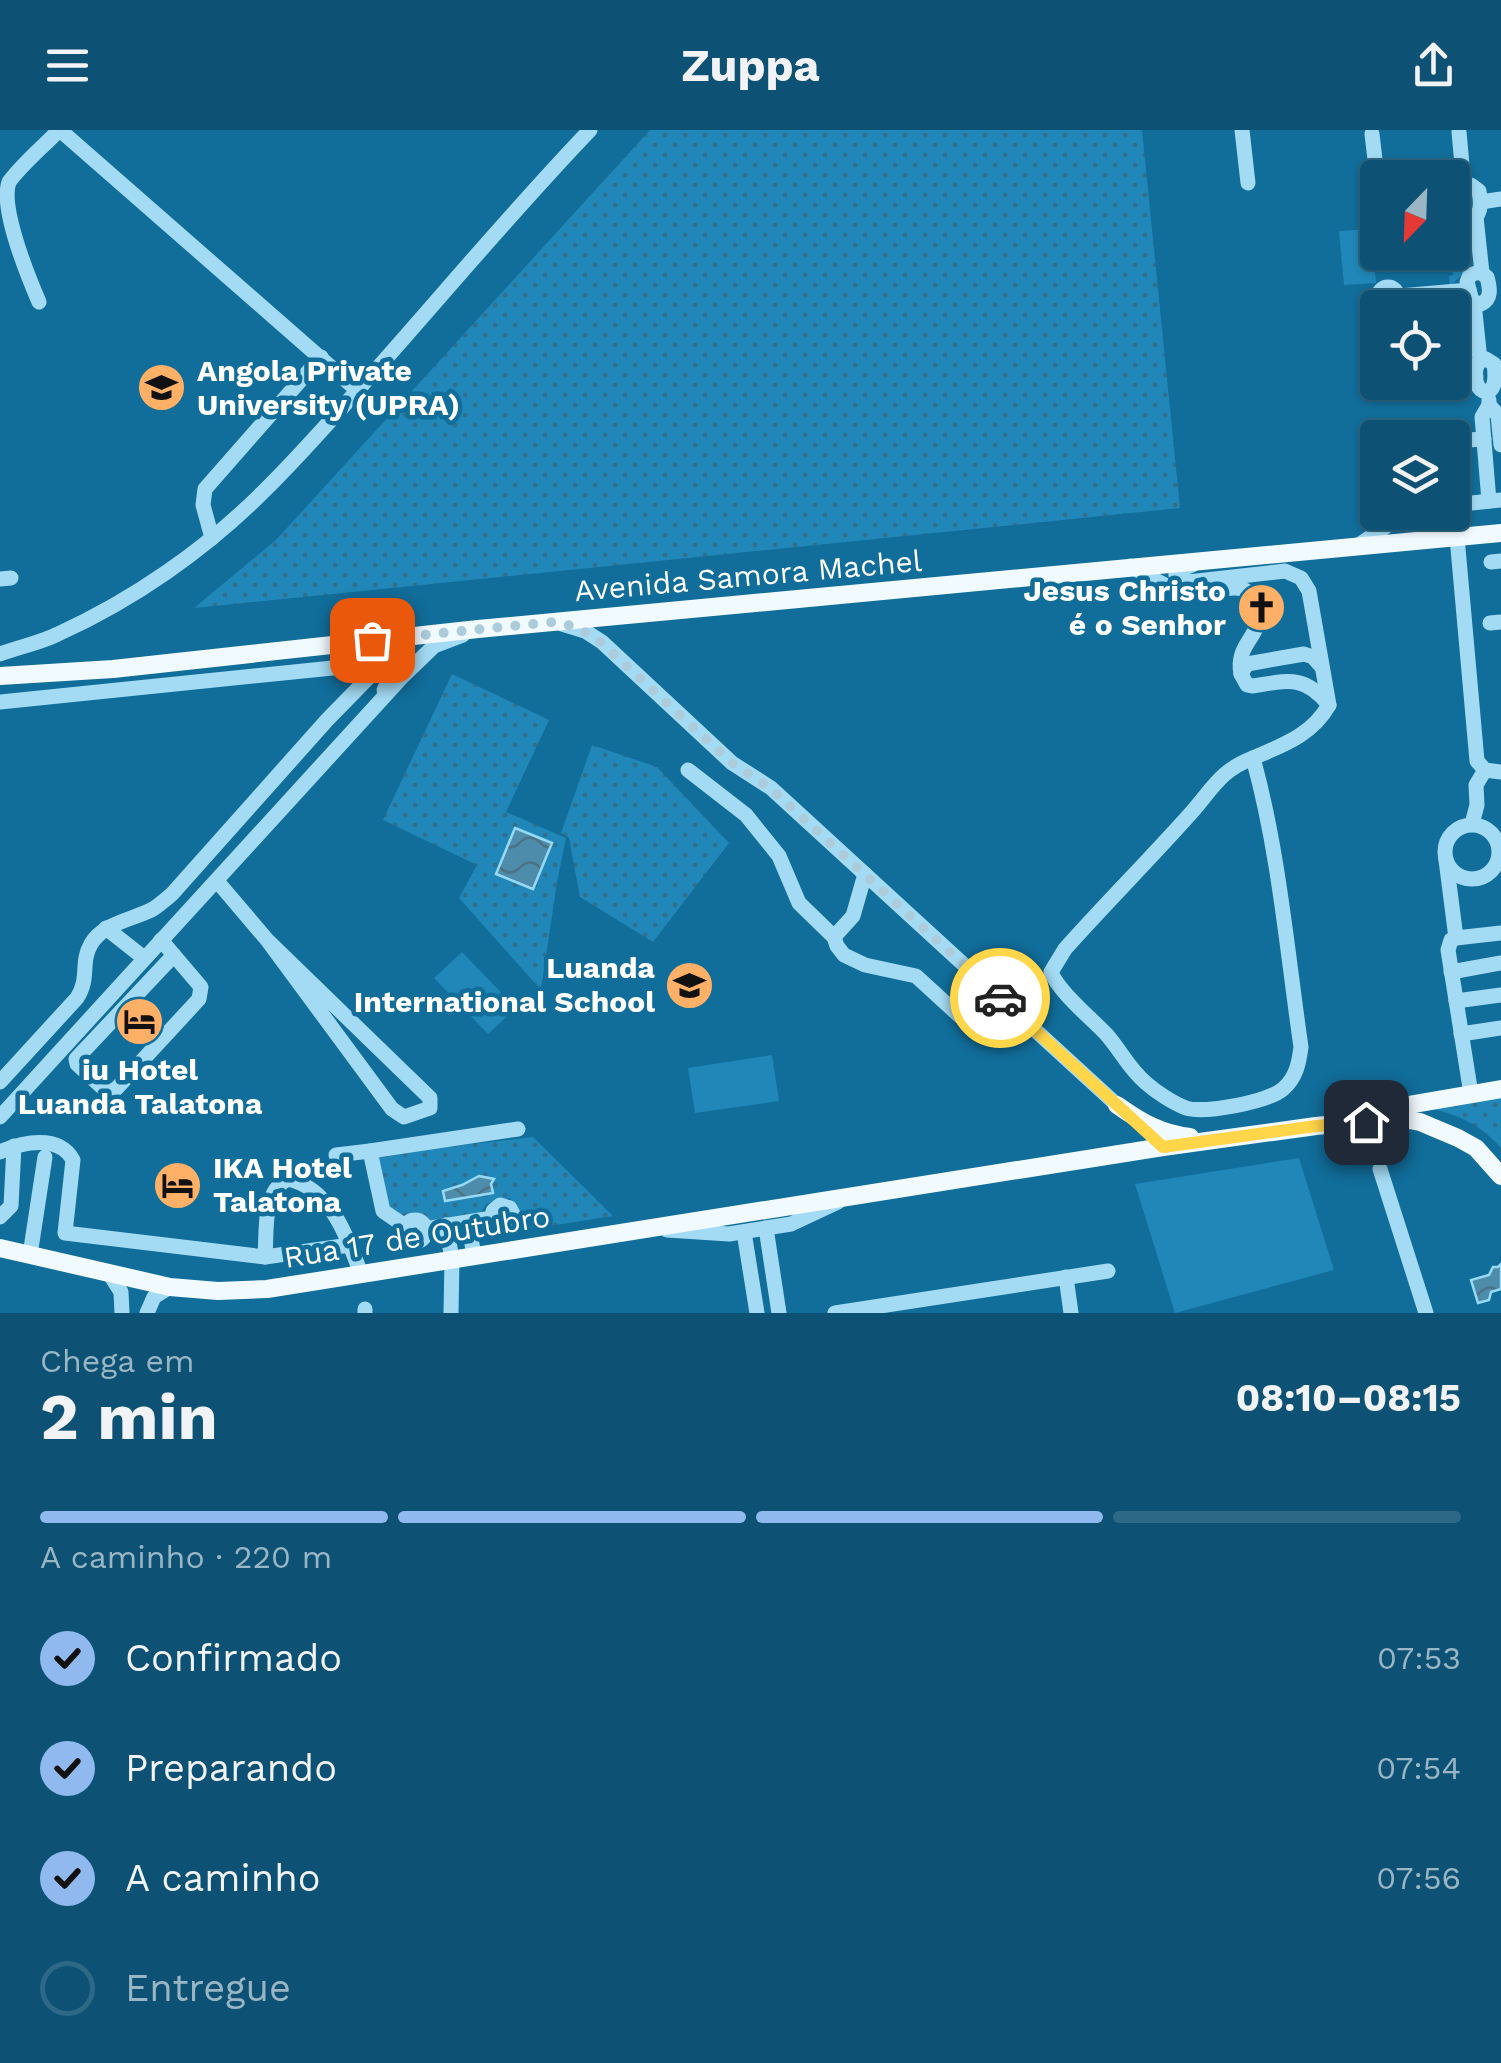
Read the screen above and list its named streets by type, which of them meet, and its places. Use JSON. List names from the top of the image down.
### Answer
{
  "streets": {
    "main road": ["Avenida Samora Machel", "Rua 17 de Outubro"]
  },
  "places": {
    "school or university": ["Angola Private University (UPRA)", "Luanda International School"],
    "church": ["Jesus Christo é o Senhor"],
    "hotel": ["iu Hotel Luanda Talatona", "IKA Hotel Talatona"]
  },
  "north": "bottom left",
  "page": {
    "header": "Zuppa",
    "heading": ["2 min", "Chega em", "08:10–08:15"],
    "bar": "A caminho · 220 m",
    "list": [
      ["Confirmado", "07:53"],
      ["Preparando", "07:54"],
      ["A caminho", "07:56"],
      "Entregue"
    ]
  }
}
